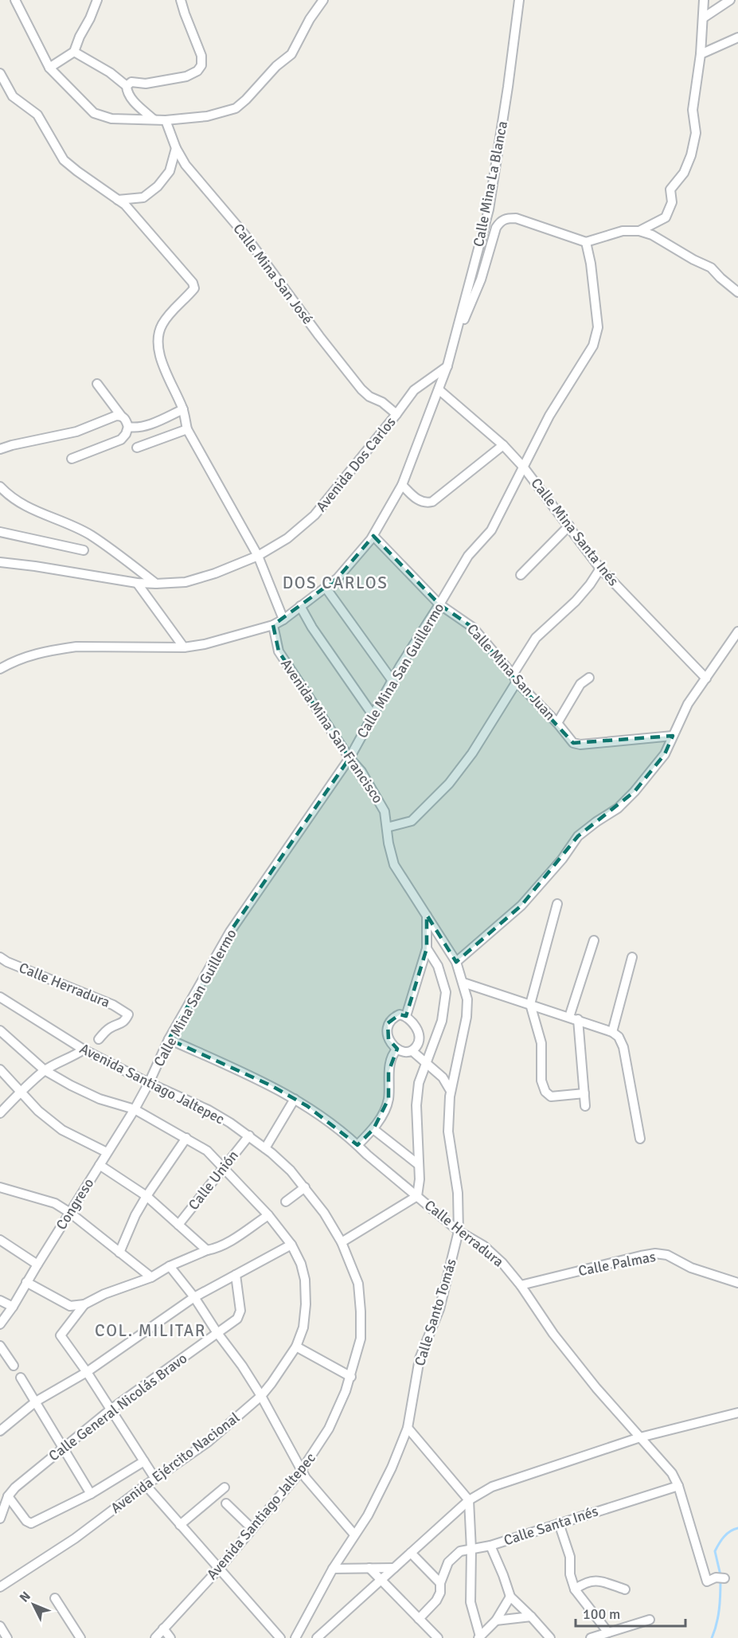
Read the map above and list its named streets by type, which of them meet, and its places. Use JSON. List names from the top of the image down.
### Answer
{
  "streets": {
    "street": [
      "Calle Mina La Blanca",
      "Calle Mina San José",
      "Avenida Dos Carlos",
      "Calle Mina Santa Inés",
      "Calle Mina San Guillermo",
      "Calle Mina San Juan",
      "Avenida Mina San Francisco",
      "Calle Herradura",
      "Avenida Santiago Jaltepec",
      "Calle Unión",
      "Congreso",
      "Calle Palmas",
      "Calle Santo Tomás",
      "Calle General Nicolás Bravo",
      "Avenida Ejército Nacional",
      "Calle Santa Inés"
    ]
  },
  "crossings": [
    ["Calle Mina La Blanca", "Avenida Dos Carlos"],
    ["Calle Mina San José", "Avenida Dos Carlos"],
    ["Calle Mina Santa Inés", "Calle Mina San Guillermo"],
    ["Calle Mina San Guillermo", "Calle Mina San Juan"],
    ["Calle Mina San Guillermo", "Avenida Mina San Francisco"],
    ["Calle Mina San Guillermo", "Calle Herradura"],
    ["Calle Mina San Guillermo", "Avenida Santiago Jaltepec"],
    ["Calle Mina San Guillermo", "Congreso"],
    ["Avenida Mina San Francisco", "Calle Santo Tomás"],
    ["Calle Herradura", "Calle Palmas"],
    ["Calle Herradura", "Calle Santo Tomás"],
    ["Calle Herradura", "Calle Santa Inés"],
    ["Avenida Santiago Jaltepec", "Calle Unión"],
    ["Avenida Santiago Jaltepec", "Congreso"],
    ["Calle Unión", "Avenida Ejército Nacional"],
    ["Congreso", "Avenida Ejército Nacional"]
  ],
  "districts": ["DOS CARLOS", "COL. MILITAR"],
  "scale_bar": "100 m",
  "north": "top left"
}
